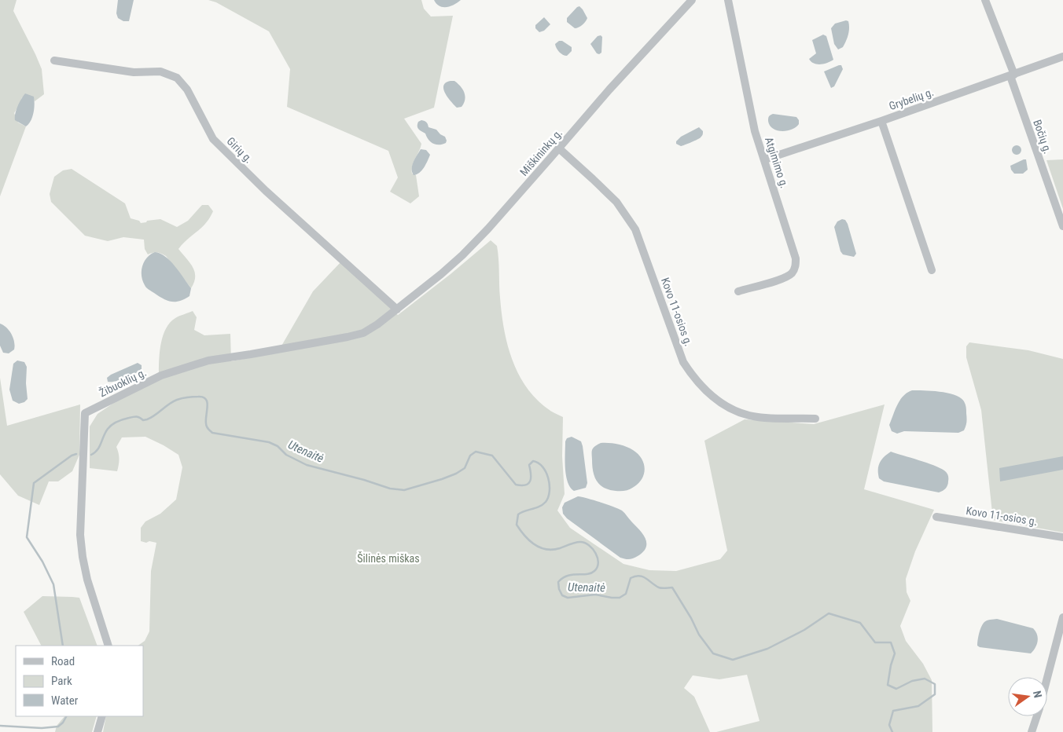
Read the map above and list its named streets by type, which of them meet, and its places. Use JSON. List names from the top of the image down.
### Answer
{
  "streets": {
    "street": [
      "Grybelių g.",
      "Bočių g.",
      "Girių g.",
      "Miškininkų g.",
      "Atgimimo g.",
      "Kovo 11-osios g.",
      "Žibuoklių g."
    ]
  },
  "crossings": [
    ["Grybelių g.", "Bočių g."],
    ["Grybelių g.", "Atgimimo g."],
    ["Girių g.", "Miškininkų g."],
    ["Girių g.", "Žibuoklių g."],
    ["Miškininkų g.", "Kovo 11-osios g."],
    ["Miškininkų g.", "Žibuoklių g."]
  ],
  "water": ["Utenaitė"],
  "parks": ["Šilinės miškas"],
  "legend": ["Road", "Park", "Water"],
  "north": "right"
}
